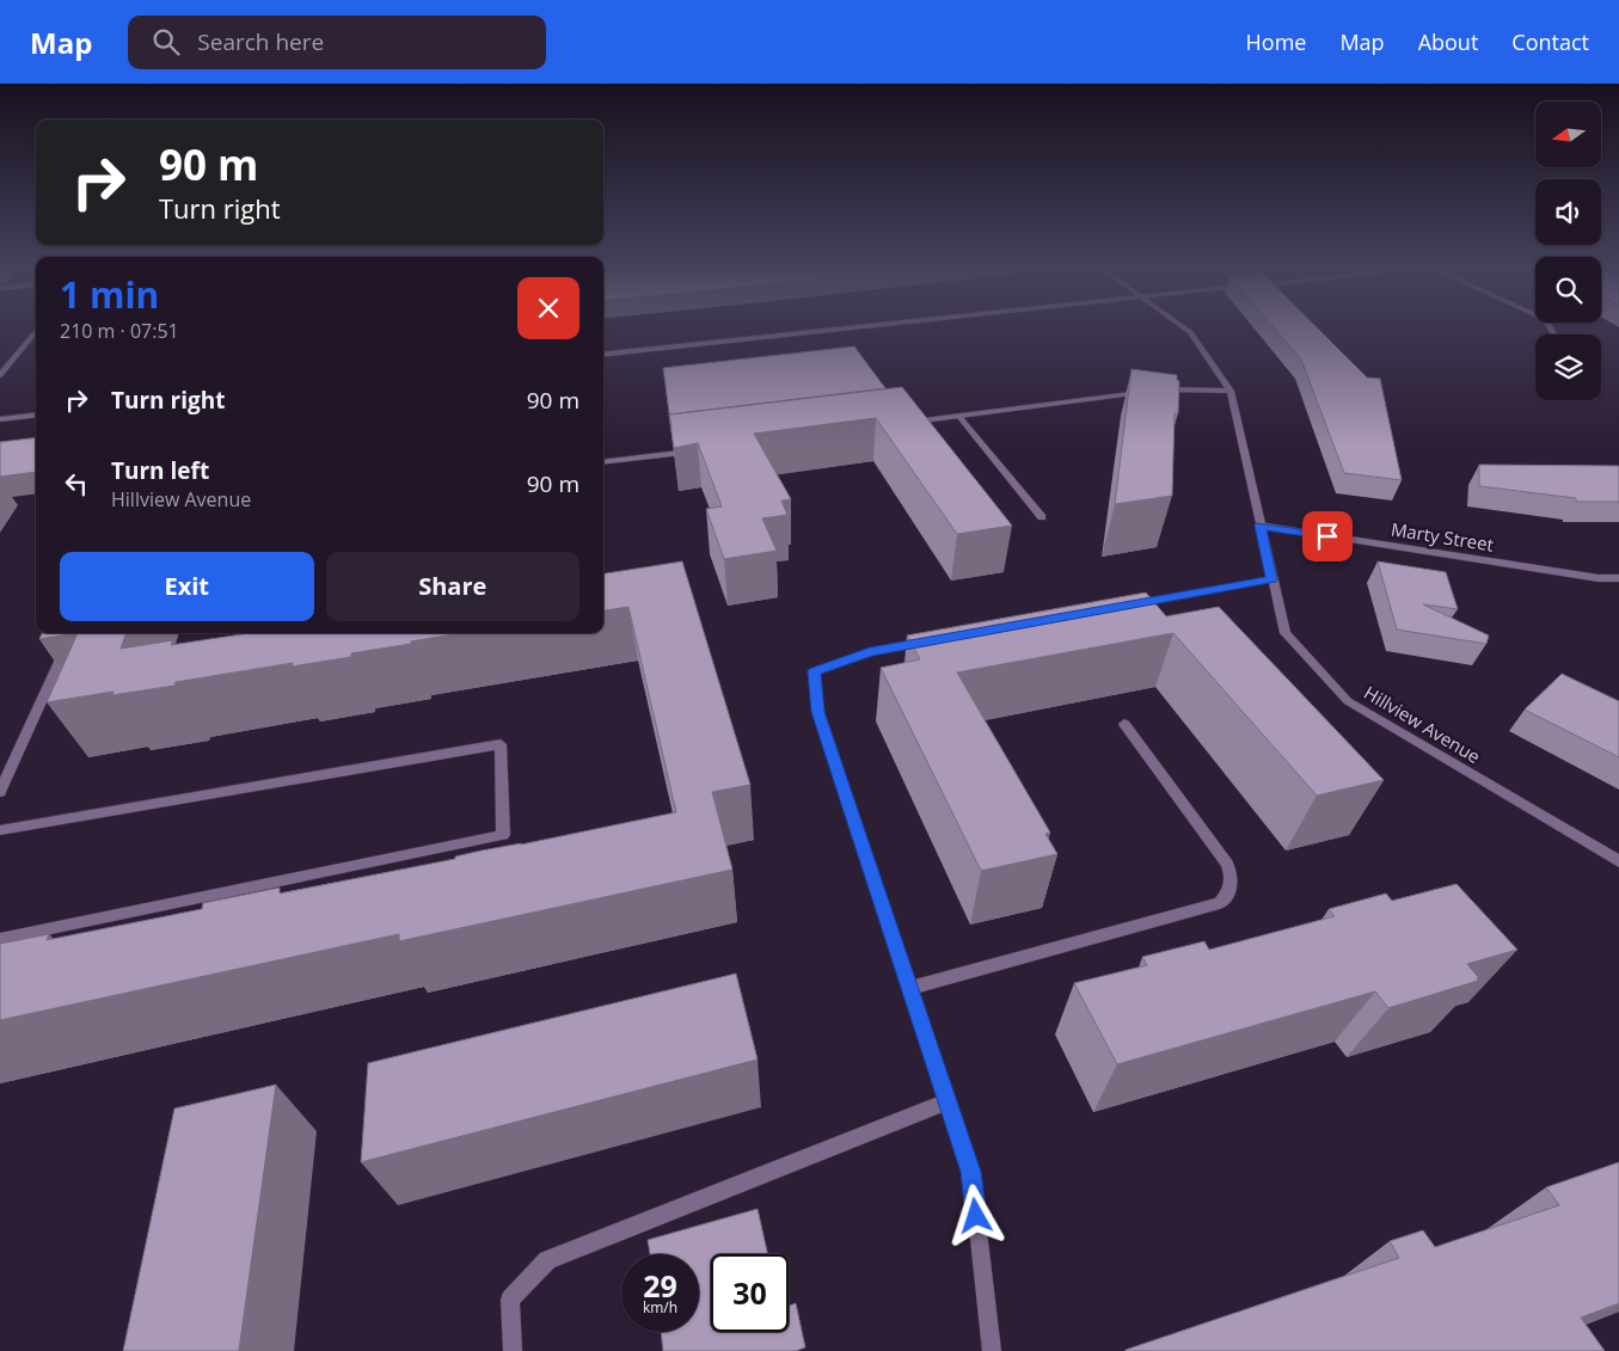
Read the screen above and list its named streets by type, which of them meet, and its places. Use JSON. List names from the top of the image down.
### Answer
{
  "streets": {
    "street": ["Marty Street", "Hillview Avenue"]
  },
  "crossings": [
    ["Marty Street", "Hillview Avenue"]
  ],
  "north": "left",
  "page": {
    "header": "Map",
    "search": "Search here",
    "nav": [
      "Home",
      "Map",
      "About",
      "Contact"
    ],
    "turn": ["90 m", "Turn right"],
    "heading": ["1 min", "210 m · 07:51"],
    "list": [
      {
        "name": "Turn right",
        "value": "90 m"
      },
      {
        "name": "Turn left",
        "note": "Hillview Avenue",
        "value": "90 m"
      }
    ],
    "buttons": ["Exit", "Share"],
    "speed": "29 km/h",
    "limit": "30"
  }
}
